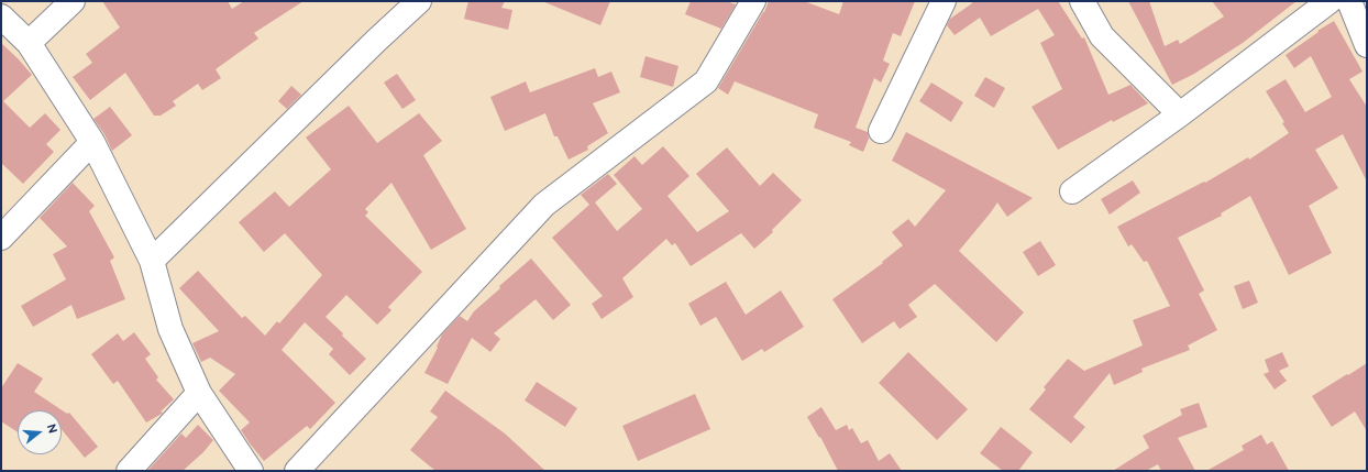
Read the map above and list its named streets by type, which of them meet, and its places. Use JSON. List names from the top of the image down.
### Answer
{
  "north": "right"
}
